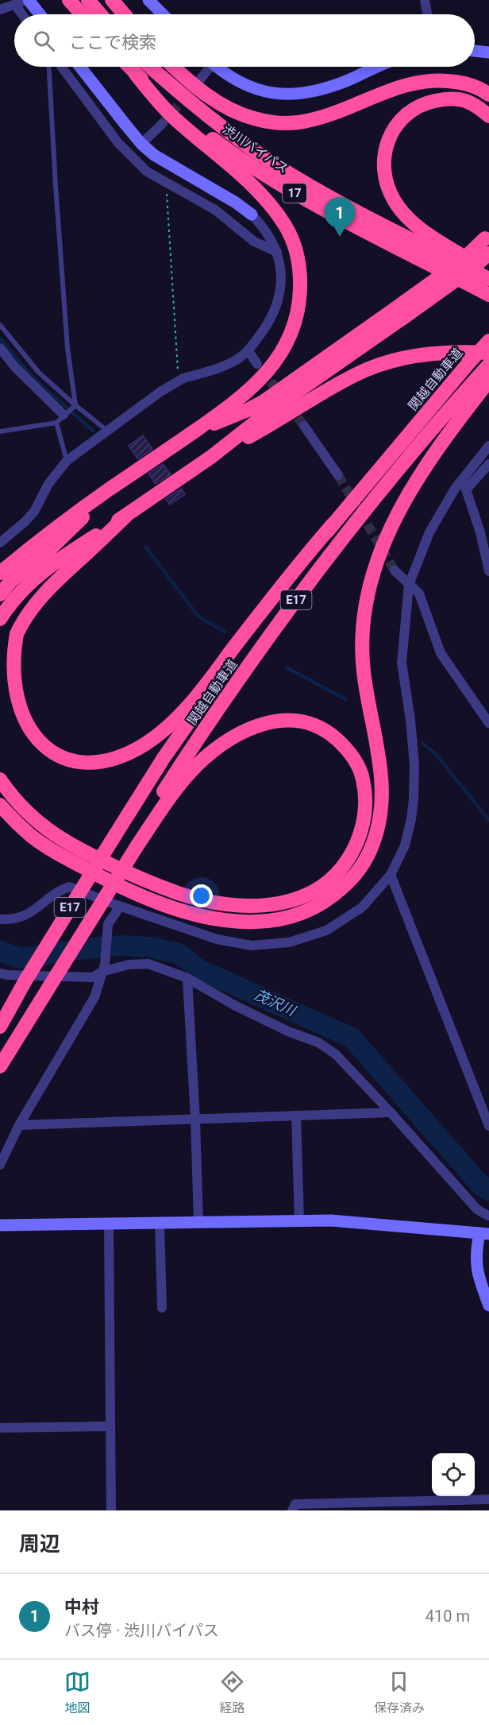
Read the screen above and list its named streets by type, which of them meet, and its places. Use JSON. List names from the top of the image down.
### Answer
{
  "streets": {
    "highway": [
      "渋川バイパス",
      "17",
      "関越自動車道",
      "E17"
    ]
  },
  "water": ["茂沢川"],
  "page": {
    "search": "ここで検索",
    "pins": "1",
    "heading": "周辺",
    "list": [
      {
        "mark": "1",
        "name": "中村",
        "note": "バス停 · 渋川バイパス",
        "value": "410 m"
      }
    ],
    "nav": ["地図", "経路", "保存済み"]
  }
}
